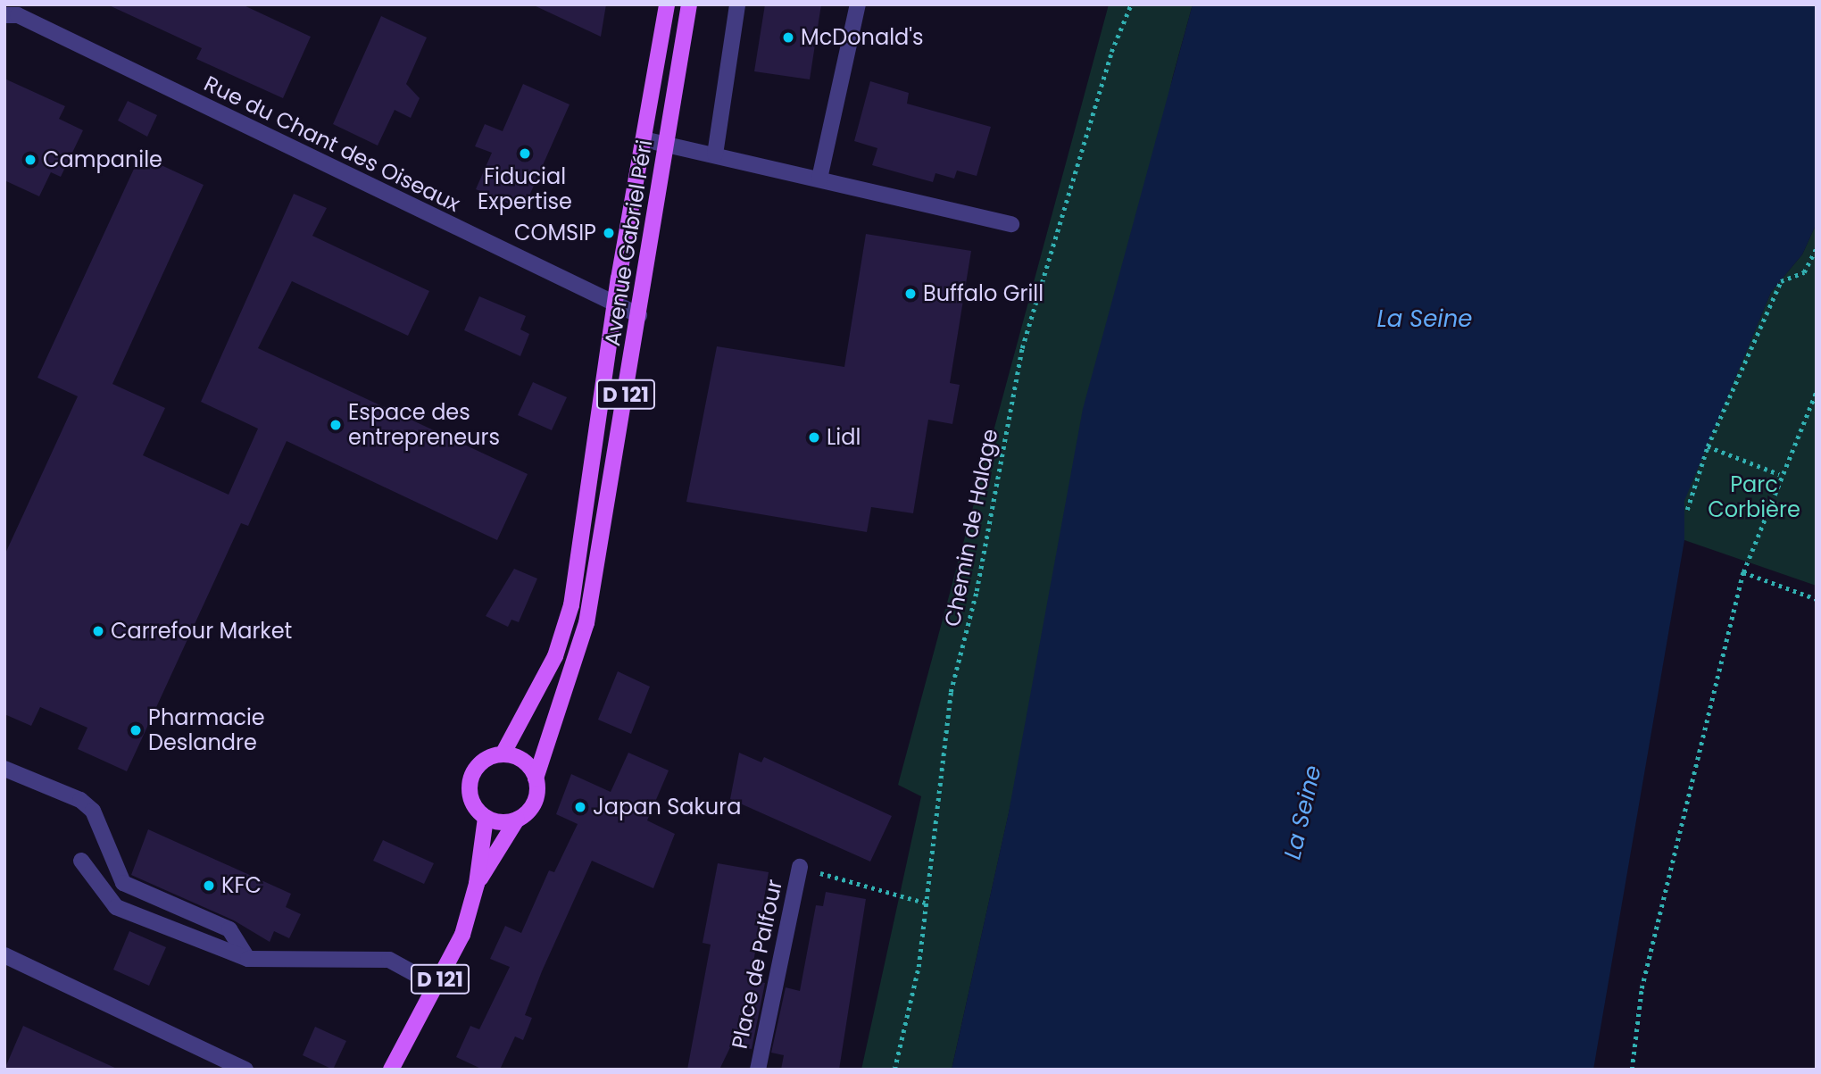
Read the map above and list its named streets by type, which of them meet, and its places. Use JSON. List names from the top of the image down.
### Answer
{
  "streets": {
    "main road": ["Avenue Gabriel Péri", "D 121"],
    "street": ["Rue du Chant des Oiseaux", "Place de Palfour"],
    "path": ["Chemin de Halage"]
  },
  "crossings": [
    ["Rue du Chant des Oiseaux", "Avenue Gabriel Péri"]
  ],
  "water": ["La Seine"],
  "parks": ["Parc Corbière"],
  "places": [
    "McDonald's",
    "Fiducial Expertise",
    "Campanile",
    "COMSIP",
    "Buffalo Grill",
    "Espace des entrepreneurs",
    "Lidl",
    "Carrefour Market",
    "Pharmacie Deslandre",
    "Japan Sakura",
    "KFC"
  ]
}
